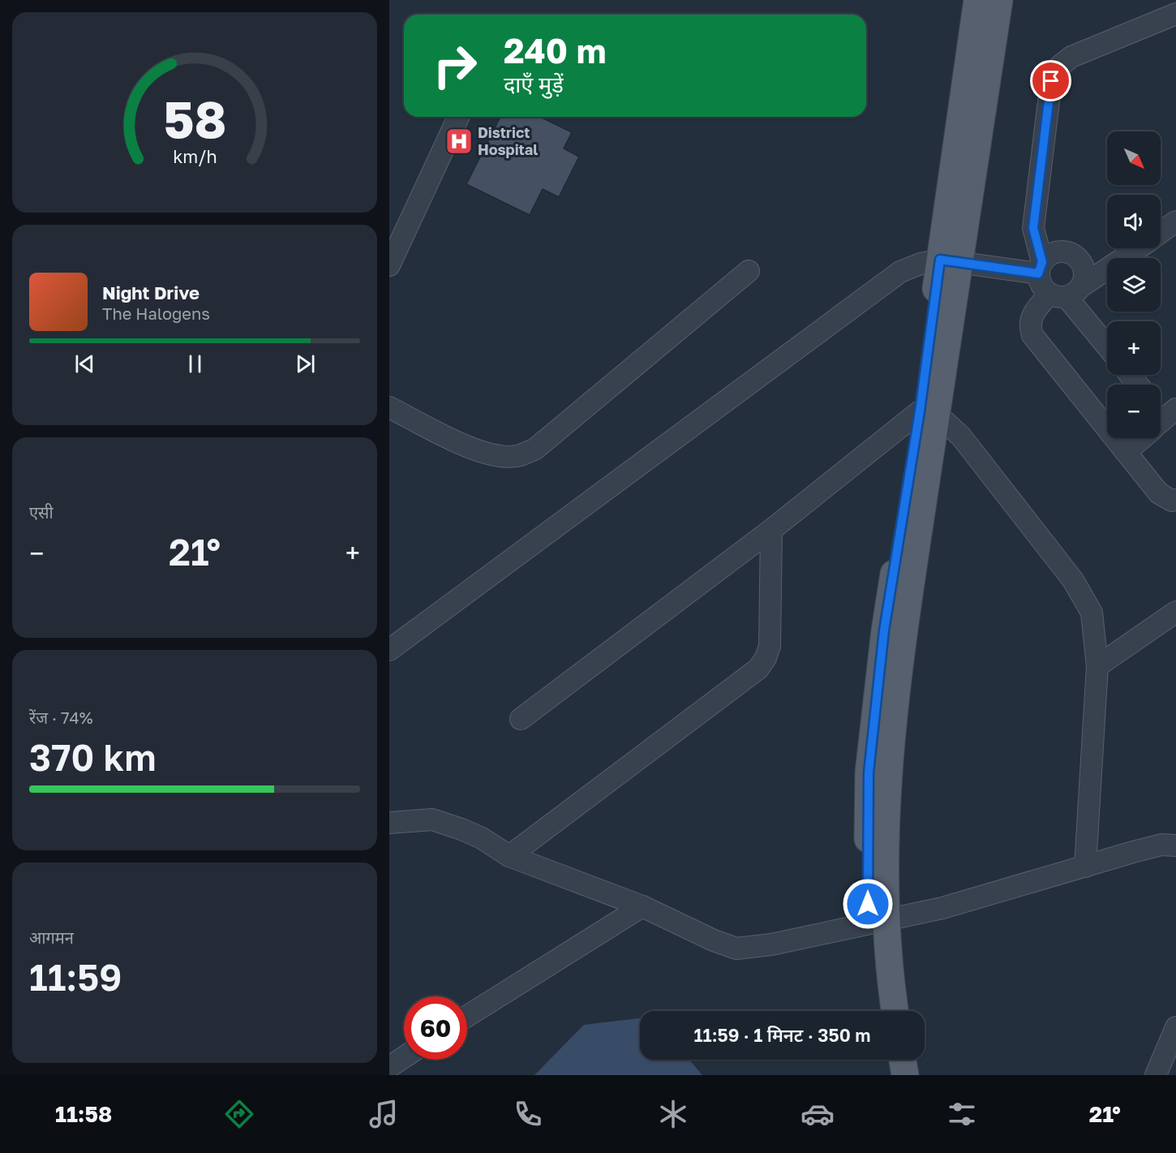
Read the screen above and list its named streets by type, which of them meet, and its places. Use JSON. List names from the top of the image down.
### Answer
{
  "places": {
    "hospital": ["District Hospital"]
  },
  "north": "bottom right",
  "page": {
    "turn": ["240 m", "दाएँ मुड़ें"],
    "map_buttons": ["+", "−"],
    "song": ["Night Drive", "The Halogens"],
    "tile": [
      "एसी",
      ["रेंज · 74%", "370 km"],
      ["आगमन", "11:59"]
    ],
    "heat": ["−", "21°", "+"],
    "limit": "60",
    "trip": "11:59 · 1 मिनट · 350 m",
    "tabs": ["11:58", "21°"],
    "gauge": ["58", "km/h"]
  }
}
